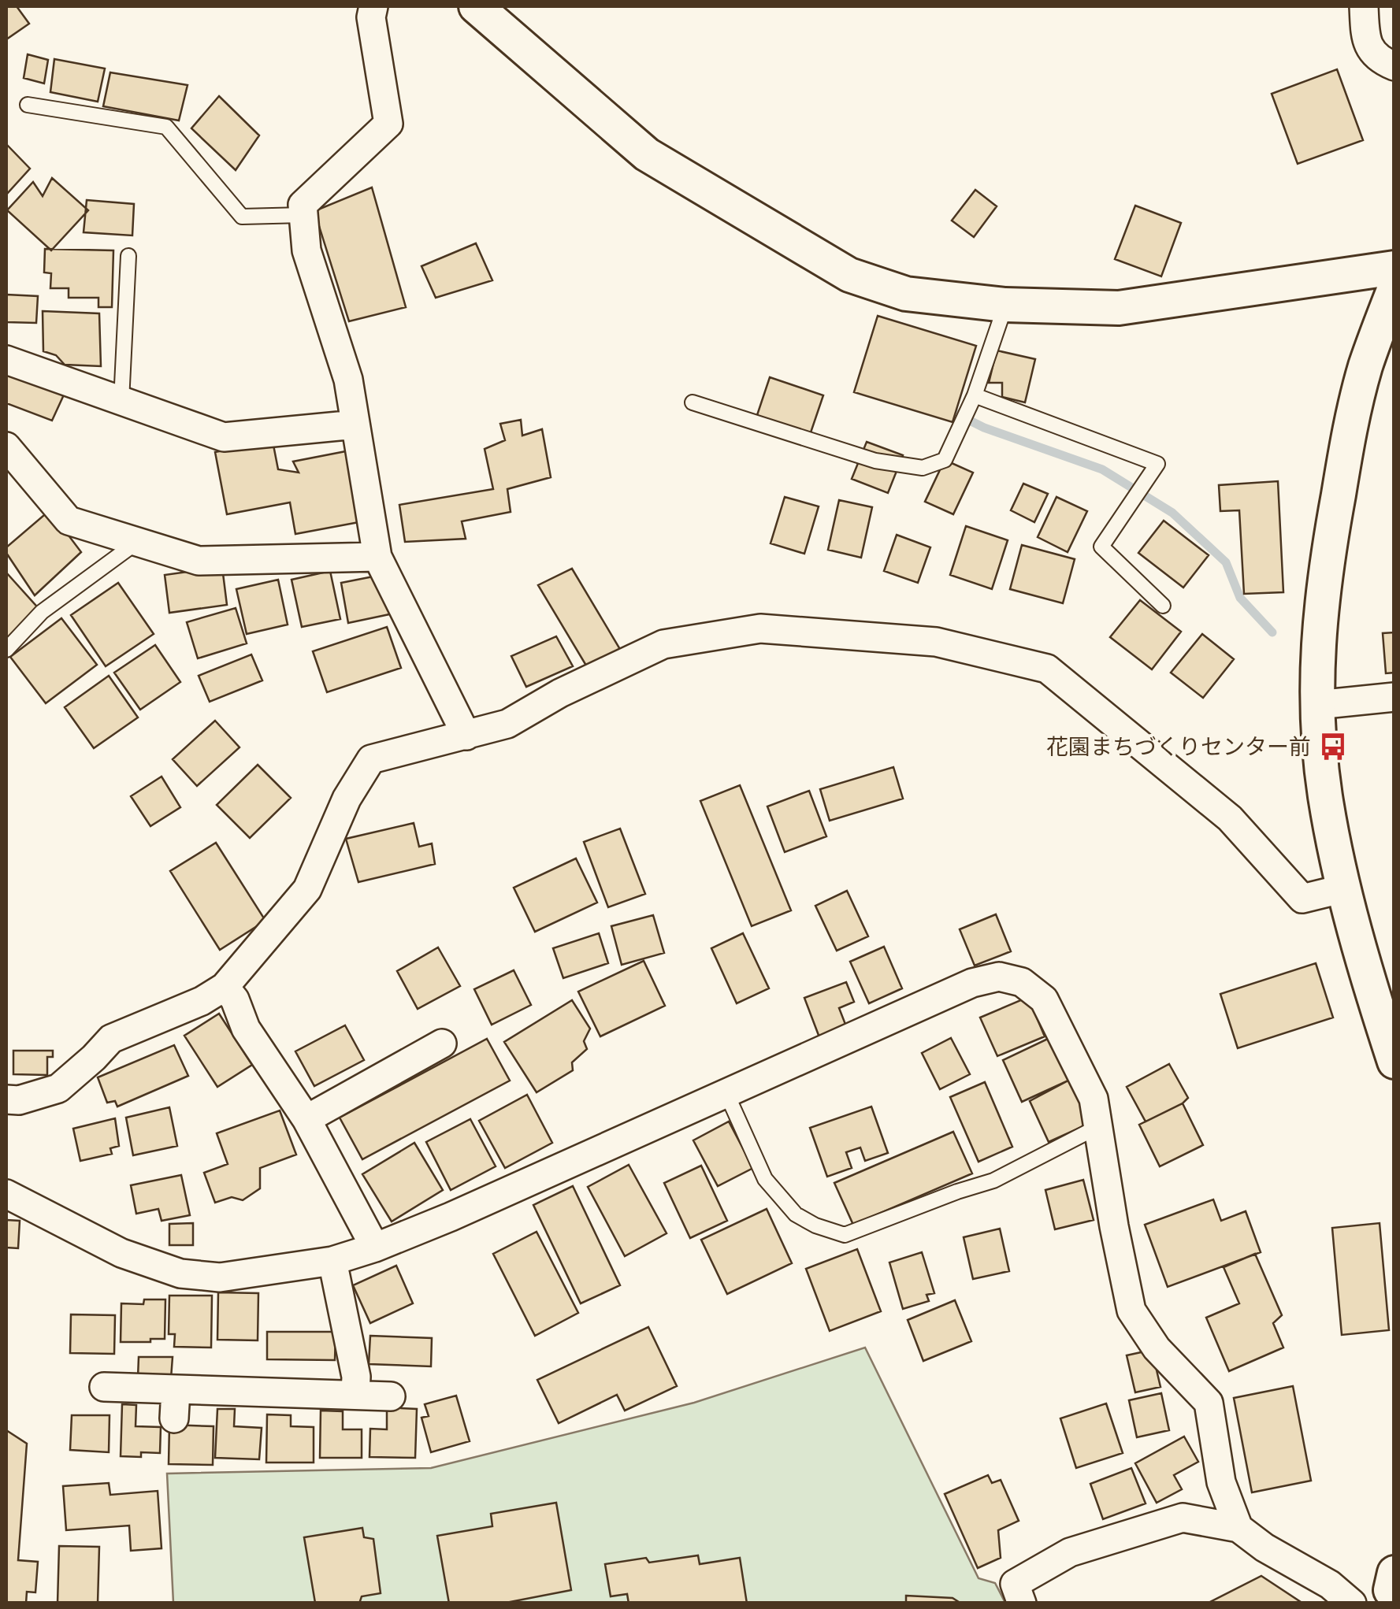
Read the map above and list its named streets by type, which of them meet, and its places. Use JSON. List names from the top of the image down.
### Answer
{
  "places": {
    "bus stop": ["花園まちづくりセンター前"]
  }
}
